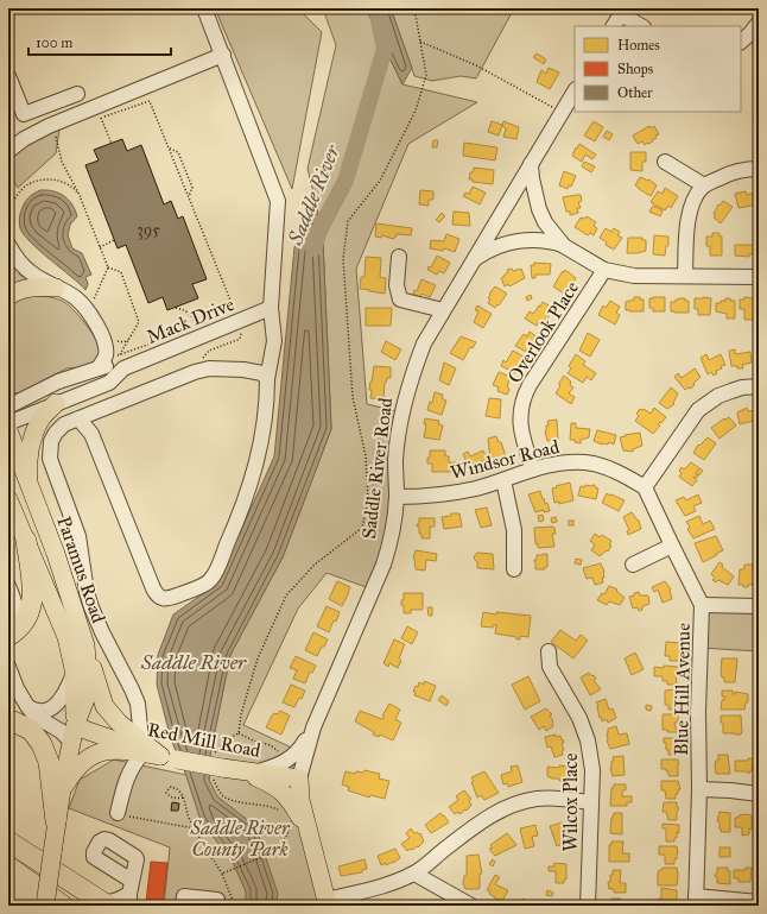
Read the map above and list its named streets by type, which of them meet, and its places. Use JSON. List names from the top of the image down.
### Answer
{
  "streets": {
    "main road": ["Saddle River Road", "Paramus Road", "Red Mill Road"],
    "street": [
      "Mack Drive",
      "Overlook Place",
      "Windsor Road",
      "Blue Hill Avenue",
      "Wilcox Place"
    ]
  },
  "crossings": [
    ["Overlook Place", "Windsor Road"],
    ["Windsor Road", "Saddle River Road"],
    ["Windsor Road", "Blue Hill Avenue"],
    ["Saddle River Road", "Red Mill Road"],
    ["Paramus Road", "Red Mill Road"]
  ],
  "water": ["Saddle River"],
  "parks": ["Saddle River County Park"],
  "house_numbers": ["395"],
  "legend": ["Homes", "Shops", "Other"],
  "scale_bar": "100 m"
}
